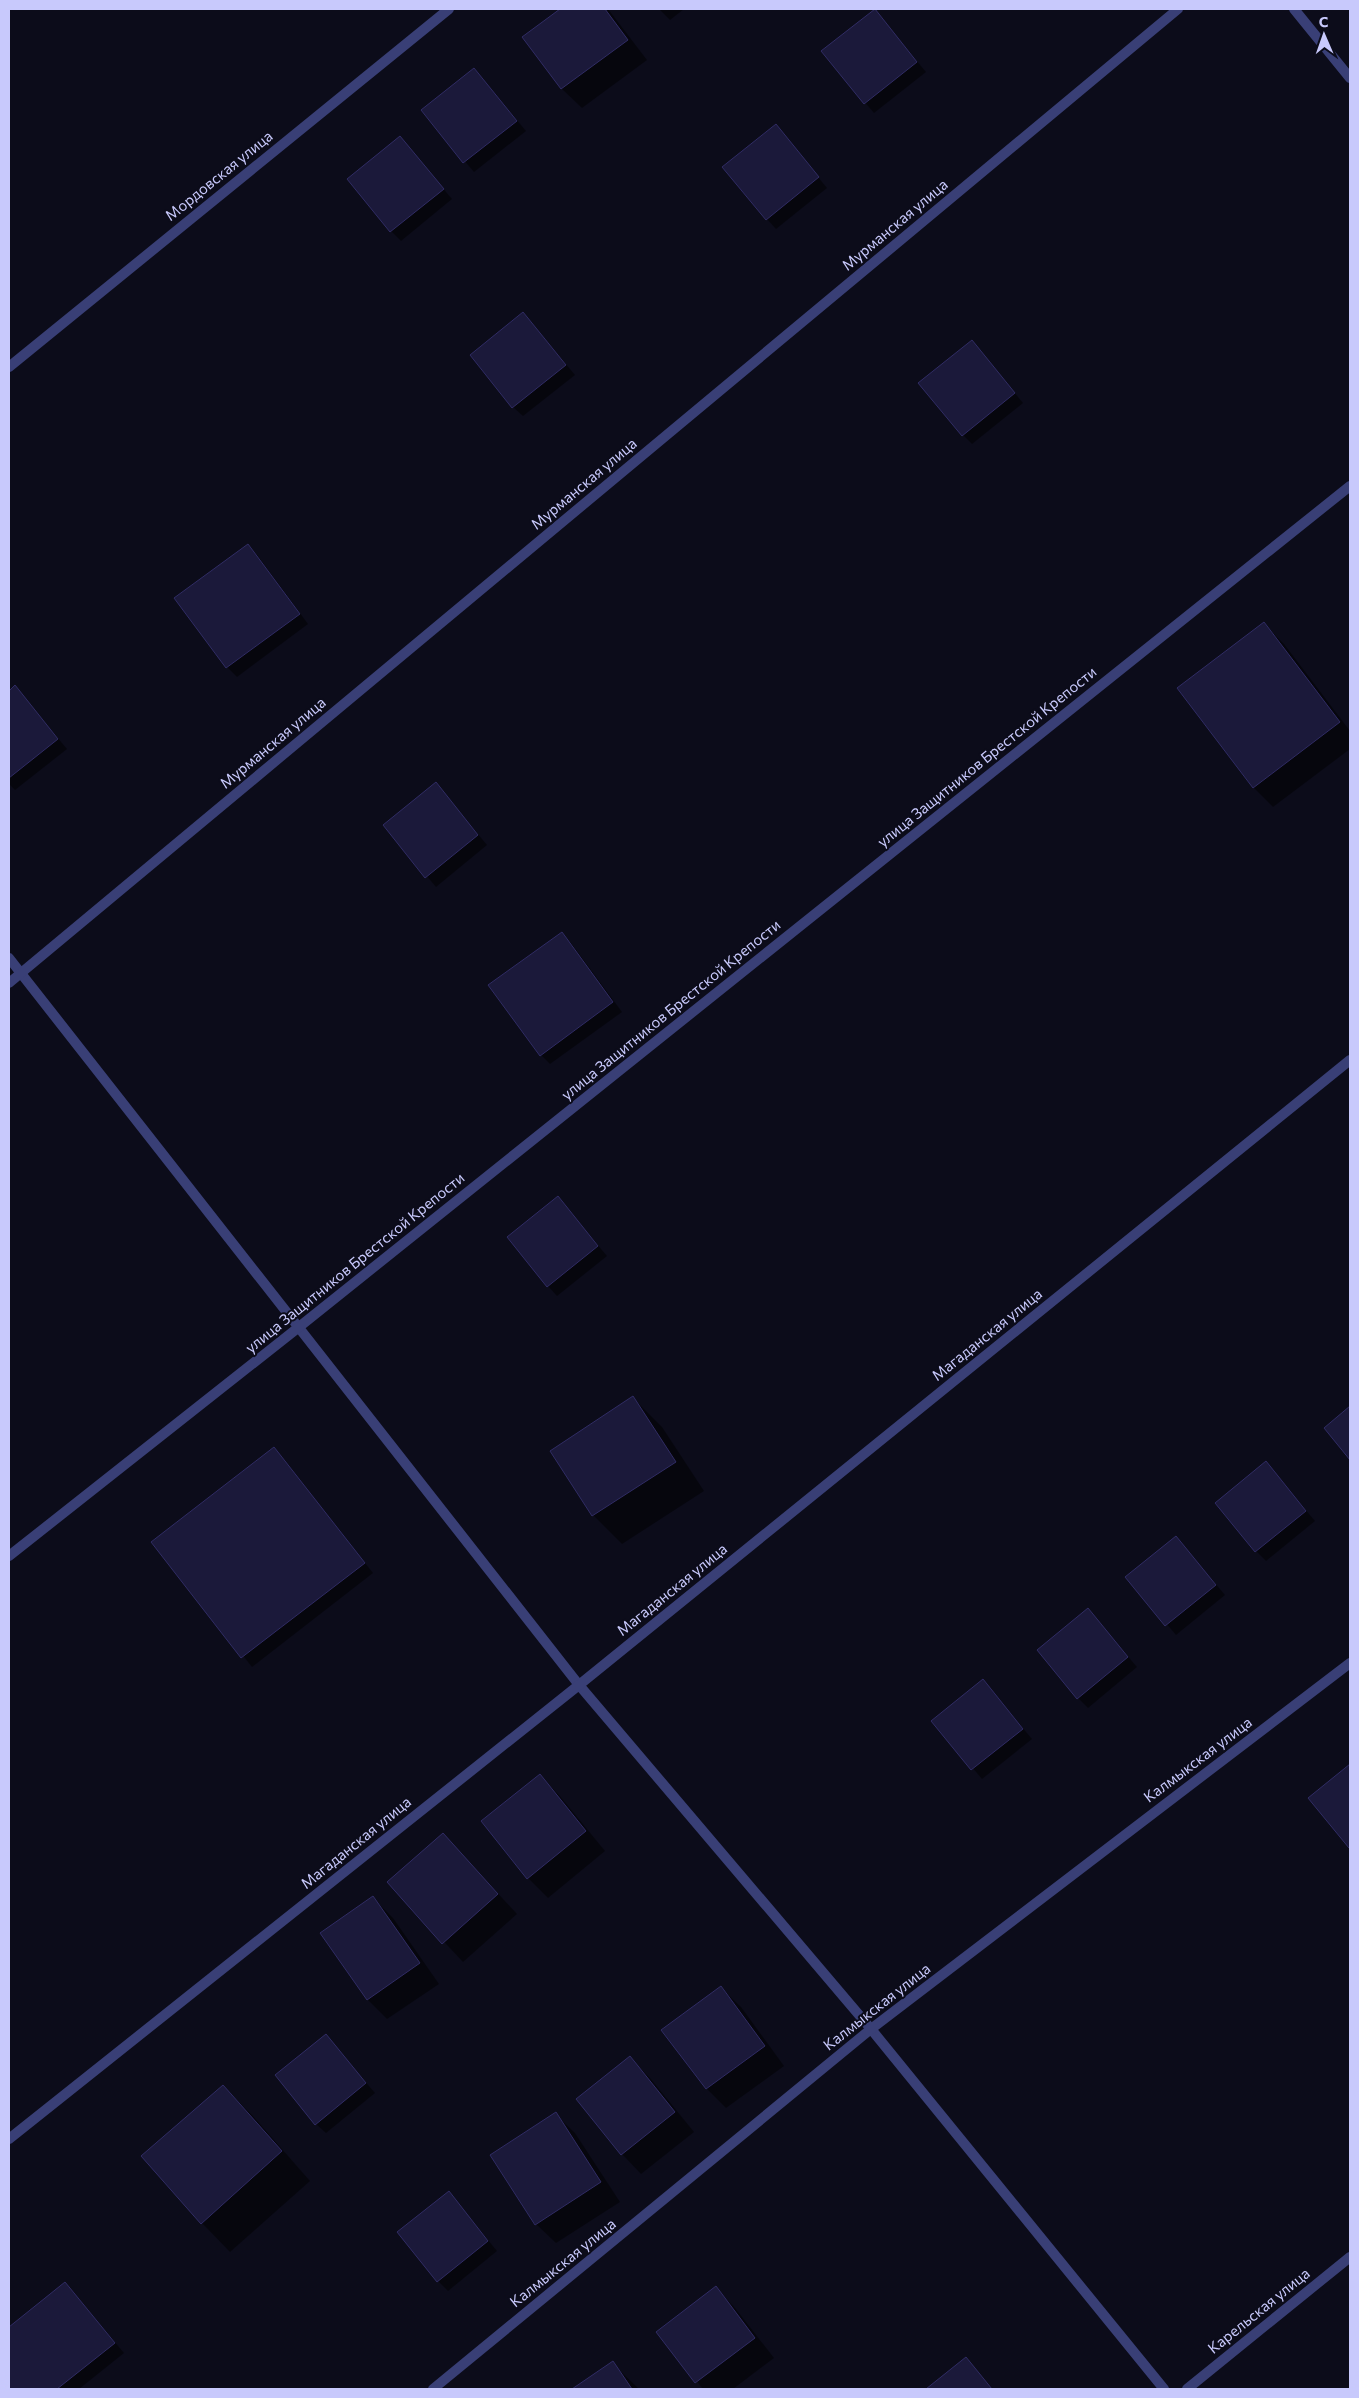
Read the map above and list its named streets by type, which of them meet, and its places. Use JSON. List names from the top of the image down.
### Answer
{
  "streets": {
    "street": [
      "Мордовская улица",
      "Мурманская улица",
      "улица Защитников Брестской Крепости",
      "Магаданская улица",
      "Калмыкская улица",
      "Карельская улица"
    ]
  },
  "north": "top"
}
